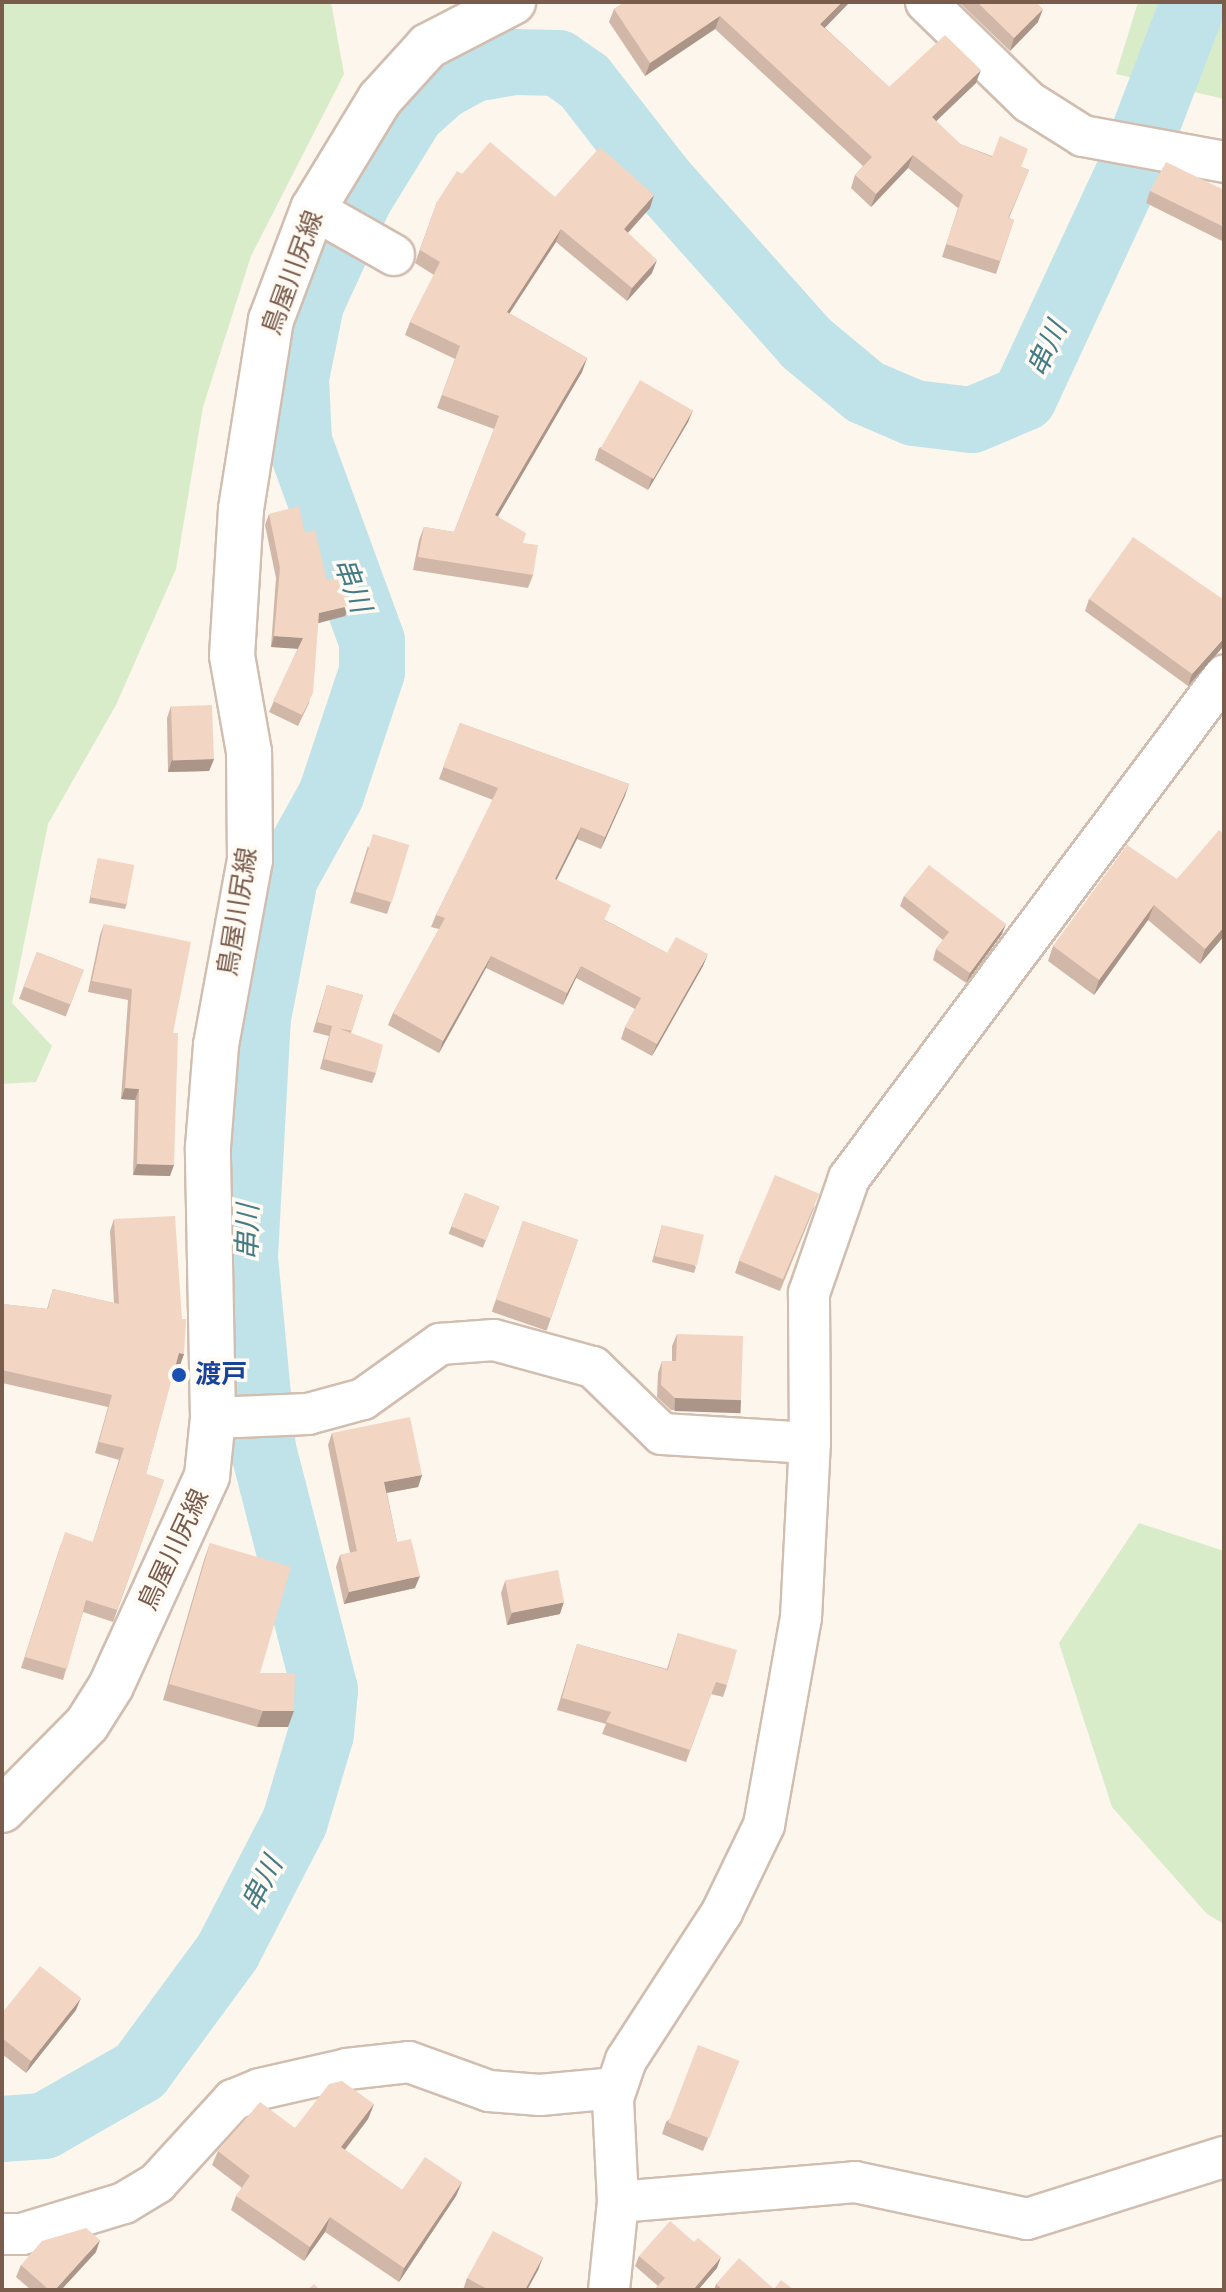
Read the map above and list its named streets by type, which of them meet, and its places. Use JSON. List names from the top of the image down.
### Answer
{
  "streets": {
    "main road": ["鳥屋川尻線"]
  },
  "water": ["串川"],
  "places": ["渡戸"]
}
